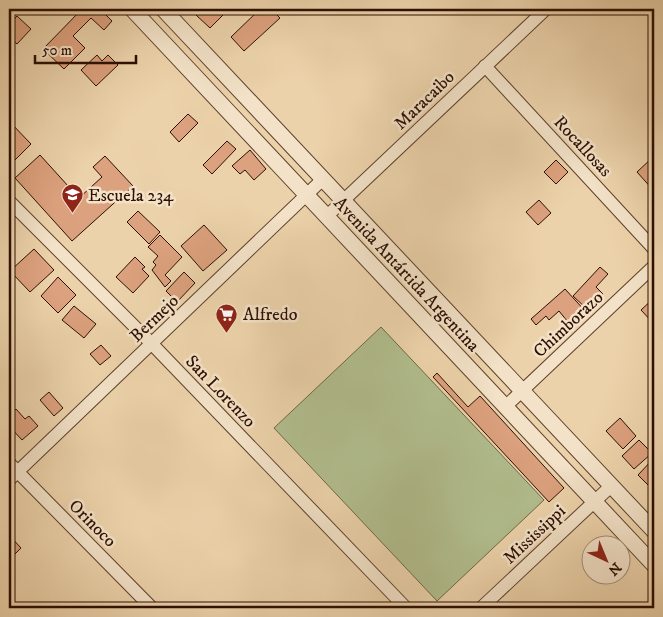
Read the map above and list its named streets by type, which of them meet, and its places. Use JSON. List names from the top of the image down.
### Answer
{
  "streets": {
    "street": [
      "Maracaibo",
      "Rocallosas",
      "Avenida Antártida Argentina",
      "Bermejo",
      "Chimborazo",
      "San Lorenzo",
      "Orinoco",
      "Mississippi"
    ]
  },
  "crossings": [
    ["Maracaibo", "Rocallosas"],
    ["Maracaibo", "Avenida Antártida Argentina"],
    ["Avenida Antártida Argentina", "Bermejo"],
    ["Avenida Antártida Argentina", "Chimborazo"],
    ["Avenida Antártida Argentina", "Mississippi"],
    ["Bermejo", "San Lorenzo"],
    ["Bermejo", "Orinoco"]
  ],
  "places": {
    "school or university": ["Escuela 234"],
    "supermarket": ["Alfredo"]
  },
  "scale_bar": "50 m",
  "north": "bottom right"
}
